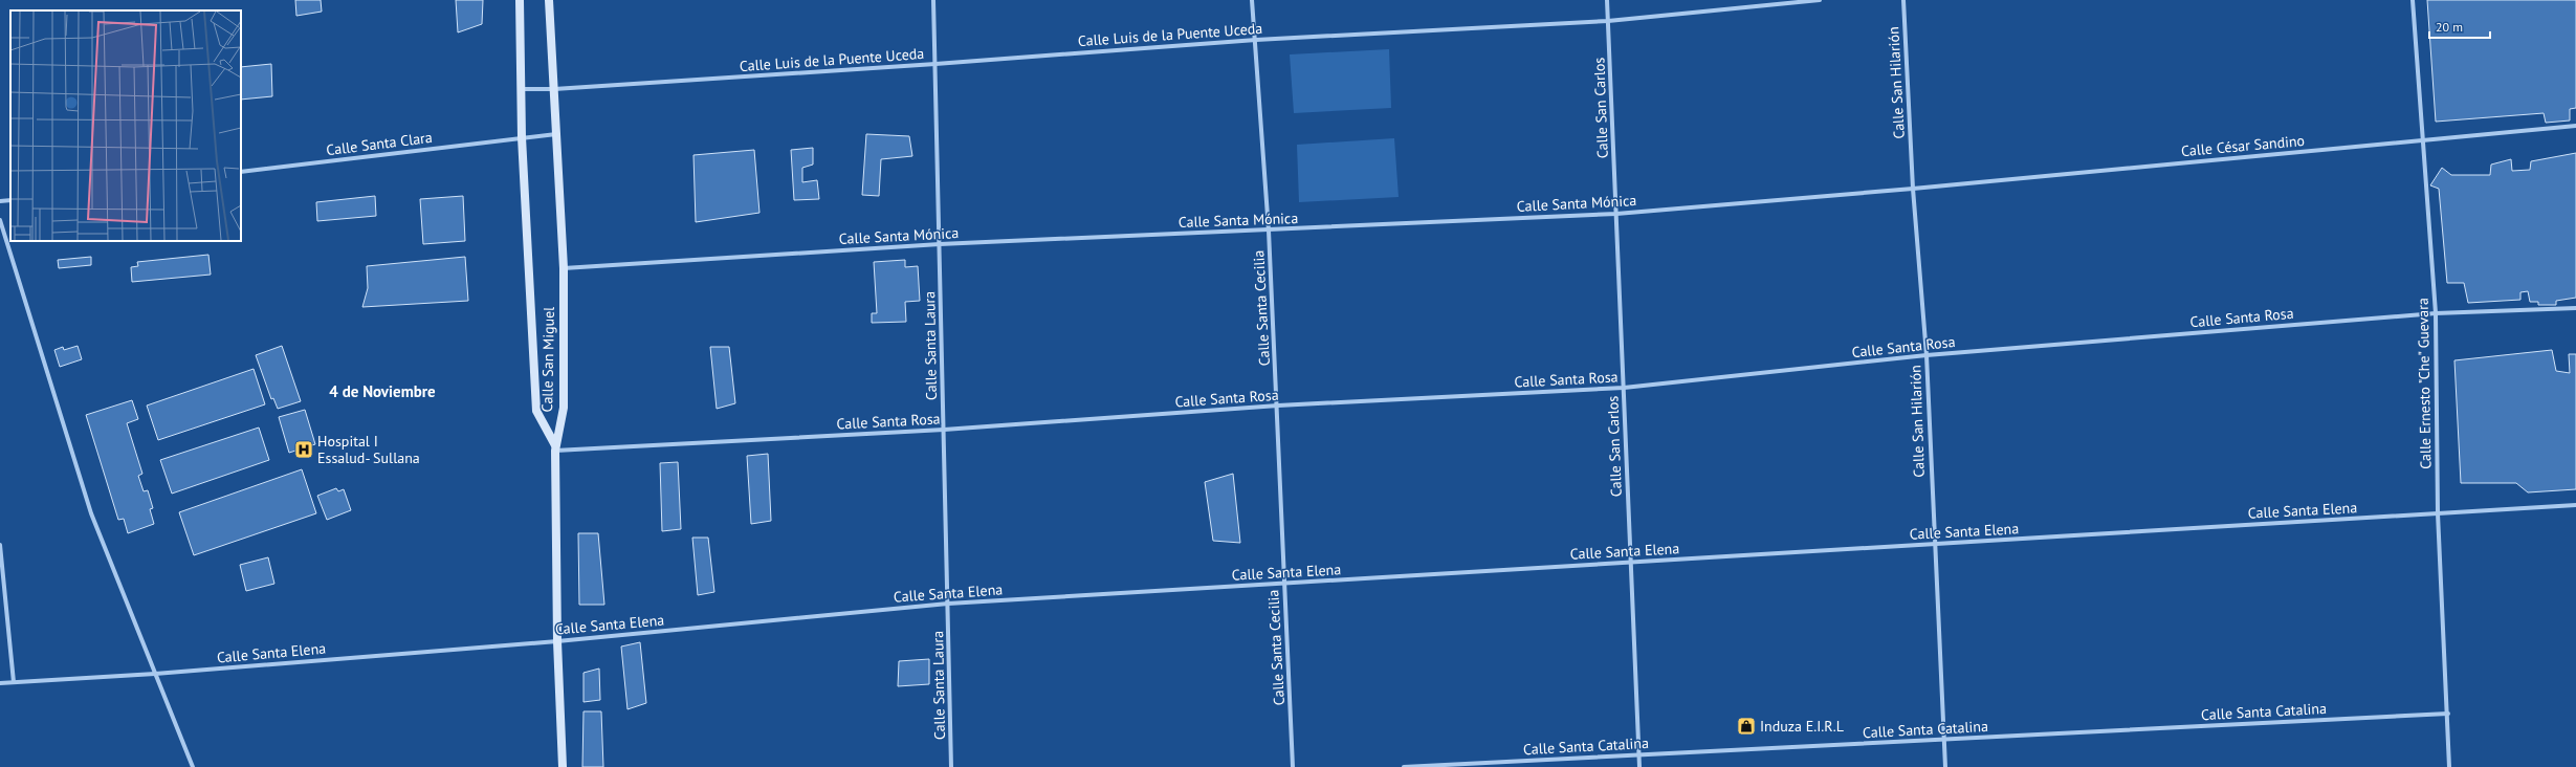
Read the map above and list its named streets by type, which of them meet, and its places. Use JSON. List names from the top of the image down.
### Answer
{
  "streets": {
    "street": [
      "Calle Luis de la Puente Uceda",
      "Calle San Hilarión",
      "Calle San Carlos",
      "Calle Santa Clara",
      "Calle César Sandino",
      "Calle Santa Mónica",
      "Calle Santa Cecilia",
      "Calle Santa Rosa",
      "Calle Santa Laura",
      "Calle San Miguel",
      "Calle Ernesto \"Che\" Guevara",
      "Calle Santa Elena",
      "Calle Santa Catalina"
    ]
  },
  "crossings": [
    ["Calle Luis de la Puente Uceda", "Calle San Carlos"],
    ["Calle Luis de la Puente Uceda", "Calle Santa Cecilia"],
    ["Calle Luis de la Puente Uceda", "Calle Santa Laura"],
    ["Calle Luis de la Puente Uceda", "Calle San Miguel"],
    ["Calle San Hilarión", "Calle César Sandino"],
    ["Calle San Hilarión", "Calle Santa Mónica"],
    ["Calle San Hilarión", "Calle Santa Rosa"],
    ["Calle San Hilarión", "Calle Santa Elena"],
    ["Calle San Hilarión", "Calle Santa Catalina"],
    ["Calle San Carlos", "Calle Santa Mónica"],
    ["Calle San Carlos", "Calle Santa Rosa"],
    ["Calle San Carlos", "Calle Santa Elena"],
    ["Calle San Carlos", "Calle Santa Catalina"],
    ["Calle Santa Clara", "Calle San Miguel"],
    ["Calle César Sandino", "Calle Santa Mónica"],
    ["Calle César Sandino", "Calle Ernesto \"Che\" Guevara"],
    ["Calle Santa Mónica", "Calle Santa Cecilia"],
    ["Calle Santa Mónica", "Calle Santa Laura"],
    ["Calle Santa Mónica", "Calle San Miguel"],
    ["Calle Santa Cecilia", "Calle Santa Rosa"],
    ["Calle Santa Cecilia", "Calle Santa Elena"],
    ["Calle Santa Rosa", "Calle Santa Laura"],
    ["Calle Santa Rosa", "Calle San Miguel"],
    ["Calle Santa Rosa", "Calle Ernesto \"Che\" Guevara"],
    ["Calle Santa Laura", "Calle Santa Elena"],
    ["Calle Ernesto \"Che\" Guevara", "Calle Santa Elena"],
    ["Calle Ernesto \"Che\" Guevara", "Calle Santa Catalina"]
  ],
  "districts": ["4 de Noviembre"],
  "places": {
    "hospital": ["Hospital I Essalud- Sullana"],
    "shop": ["Induza E.I.R.L"]
  },
  "scale_bar": "20 m"
}
